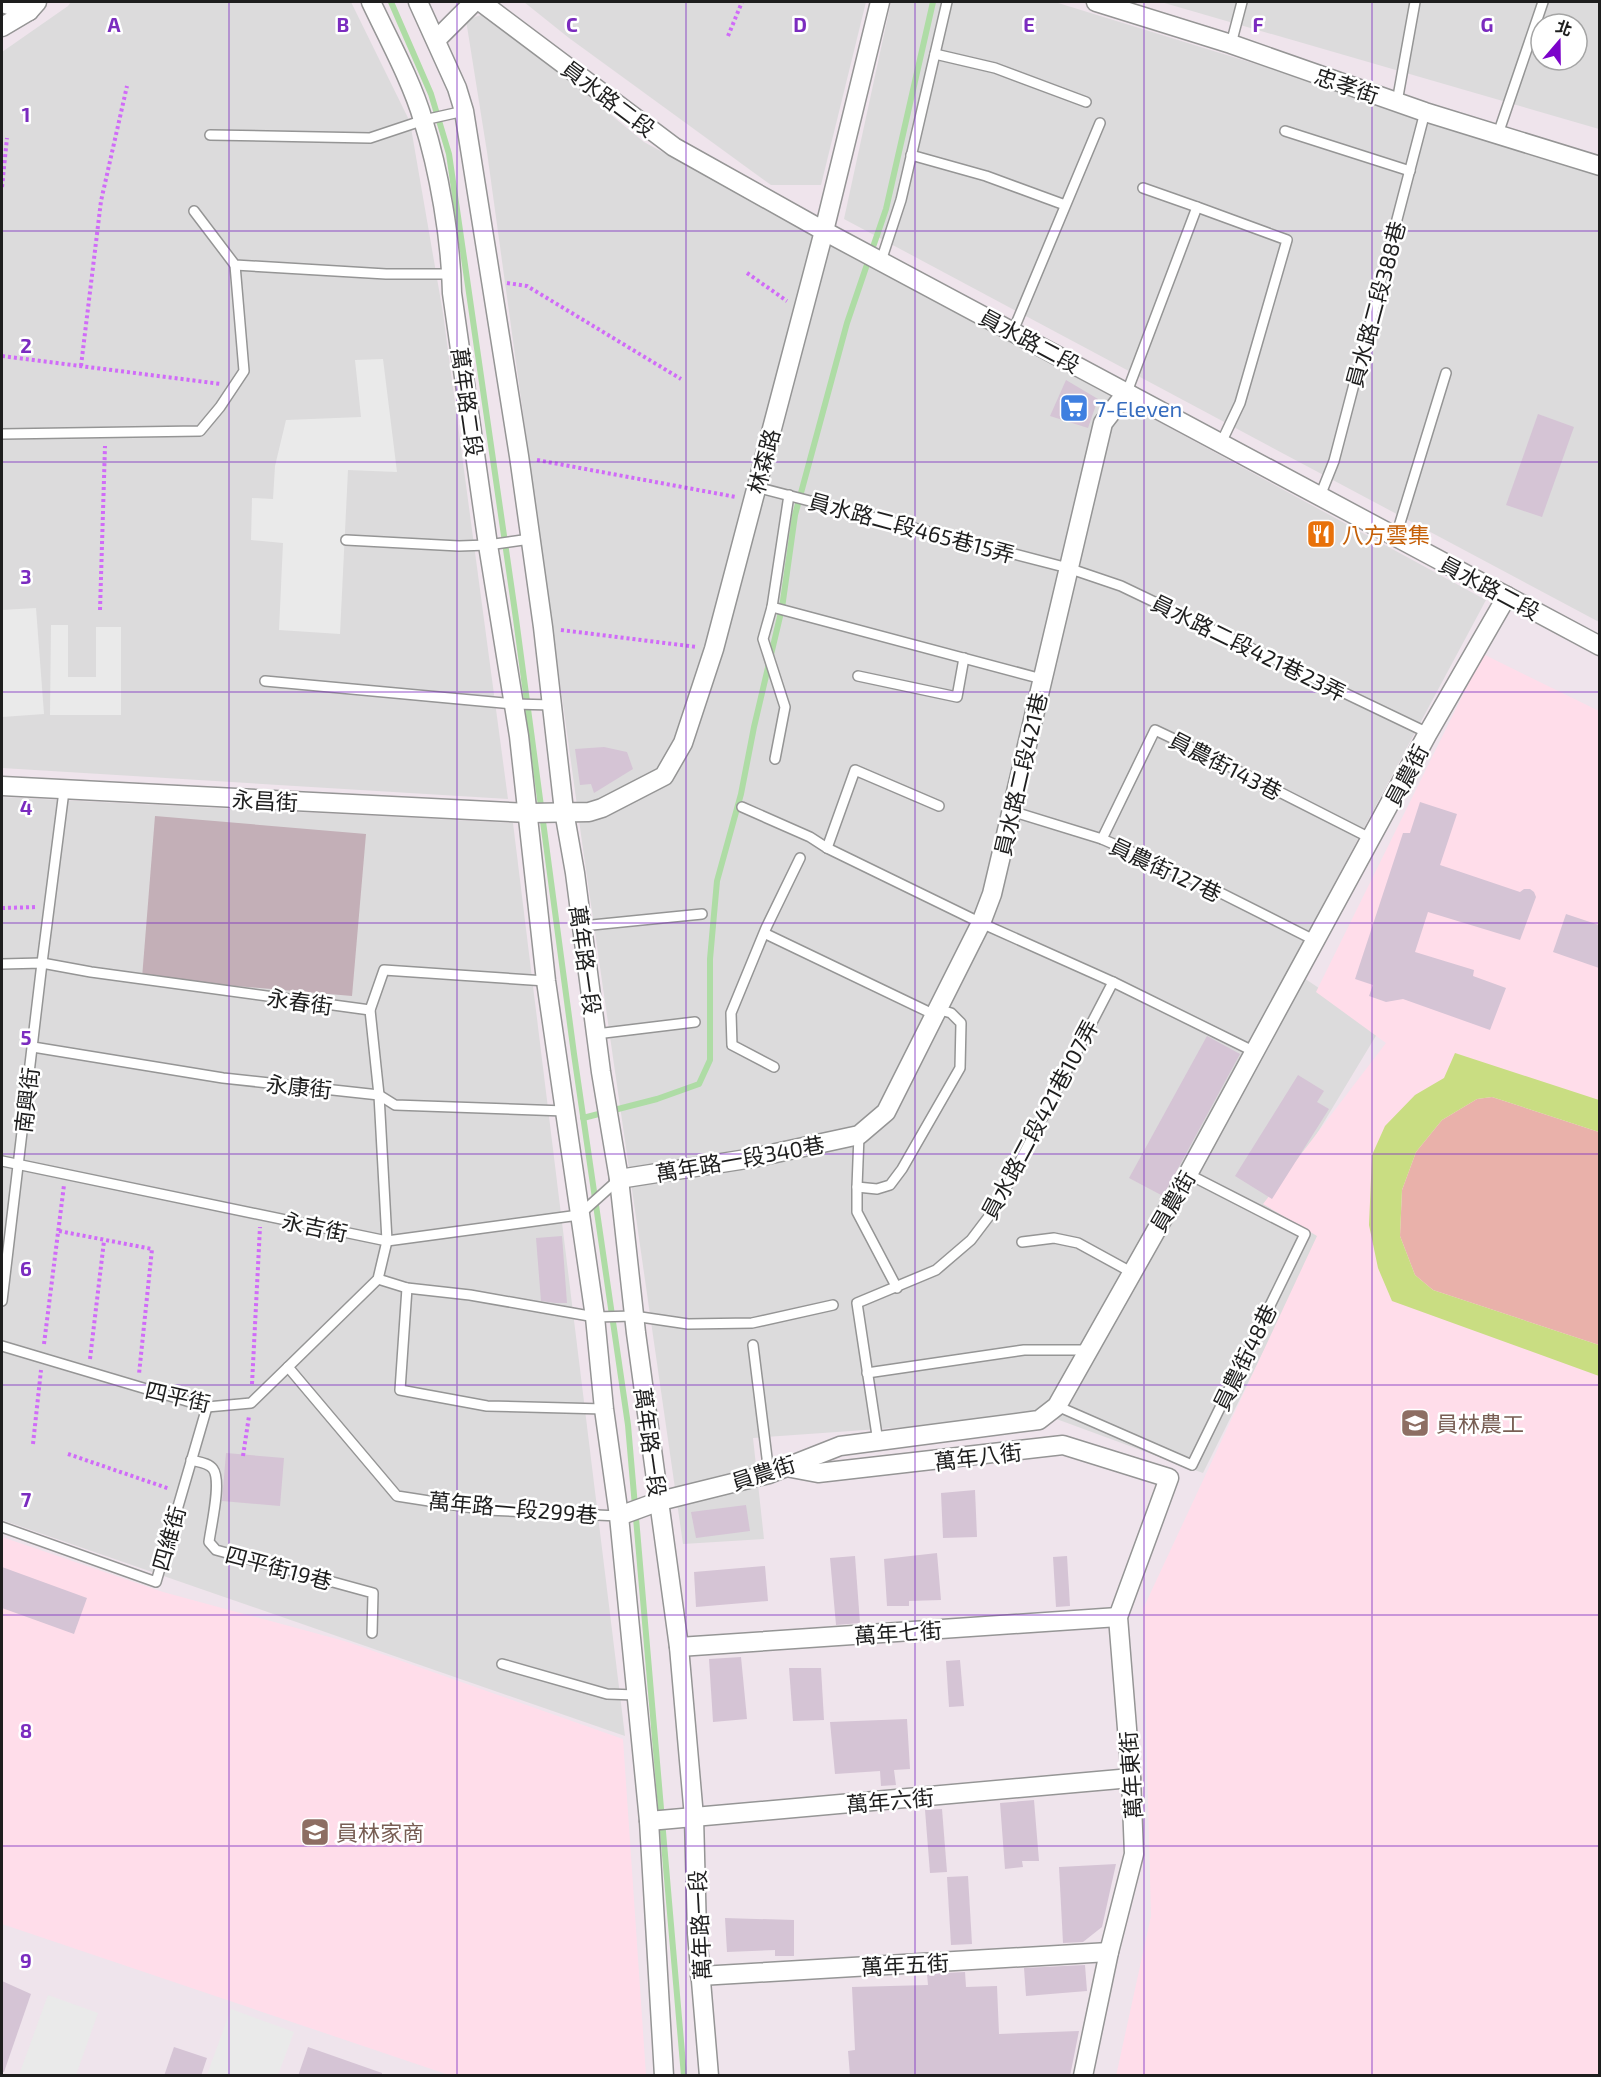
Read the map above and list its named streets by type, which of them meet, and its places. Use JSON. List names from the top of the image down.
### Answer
{
  "streets": {
    "street": [
      "忠孝街",
      "員水路二段",
      "萬年路二段",
      "林森路",
      "員水路二段421巷",
      "員農街",
      "永昌街",
      "萬年路一段",
      "萬年路一段340巷",
      "萬年八街",
      "萬年七街",
      "萬年東街",
      "萬年六街",
      "萬年五街"
    ],
    "lane": [
      "員水路二段388巷",
      "員水路二段465巷15弄",
      "員水路二段421巷23弄",
      "員農街143巷",
      "員農街127巷",
      "永春街",
      "永康街",
      "南興街",
      "員水路二段421巷107弄",
      "永吉街",
      "員農街48巷",
      "四平街",
      "萬年路一段299巷",
      "四維街",
      "四平街19巷"
    ]
  },
  "crossings": [
    ["忠孝街", "員水路二段388巷"],
    ["員水路二段", "員水路二段388巷"],
    ["員水路二段", "林森路"],
    ["員水路二段", "員水路二段421巷"],
    ["員水路二段", "員農街"],
    ["萬年路二段", "林森路"],
    ["萬年路二段", "永昌街"],
    ["萬年路二段", "萬年路一段"],
    ["林森路", "員水路二段465巷15弄"],
    ["林森路", "永昌街"],
    ["林森路", "萬年路一段"],
    ["員水路二段465巷15弄", "員水路二段421巷23弄"],
    ["員水路二段465巷15弄", "員水路二段421巷"],
    ["員水路二段421巷23弄", "員水路二段421巷"],
    ["員水路二段421巷23弄", "員農街"],
    ["員農街143巷", "員農街"],
    ["員農街143巷", "員農街127巷"],
    ["員水路二段421巷", "員農街127巷"],
    ["員水路二段421巷", "萬年路一段340巷"],
    ["員農街", "員農街127巷"],
    ["員農街", "萬年路一段"],
    ["員農街", "員農街48巷"],
    ["員農街", "萬年八街"],
    ["員農街", "萬年路一段299巷"],
    ["永昌街", "萬年路一段"],
    ["永昌街", "南興街"],
    ["萬年路一段", "永康街"],
    ["萬年路一段", "萬年路一段340巷"],
    ["萬年路一段", "永吉街"],
    ["萬年路一段", "萬年路一段299巷"],
    ["萬年路一段", "萬年七街"],
    ["萬年路一段", "萬年六街"],
    ["萬年路一段", "萬年五街"],
    ["永春街", "南興街"],
    ["永康街", "南興街"],
    ["南興街", "永吉街"],
    ["四平街", "四維街"],
    ["萬年八街", "萬年東街"],
    ["四維街", "四平街19巷"],
    ["萬年七街", "萬年東街"],
    ["萬年東街", "萬年六街"],
    ["萬年東街", "萬年五街"]
  ],
  "places": {
    "supermarket": ["7-Eleven"],
    "restaurant": ["八方雲集"],
    "school or university": ["員林農工", "員林家商"]
  },
  "north": "top",
  "grid": {
    "columns": [
      "A",
      "B",
      "C",
      "D",
      "E",
      "F",
      "G"
    ],
    "rows": [
      "1",
      "2",
      "3",
      "4",
      "5",
      "6",
      "7",
      "8",
      "9"
    ]
  }
}
